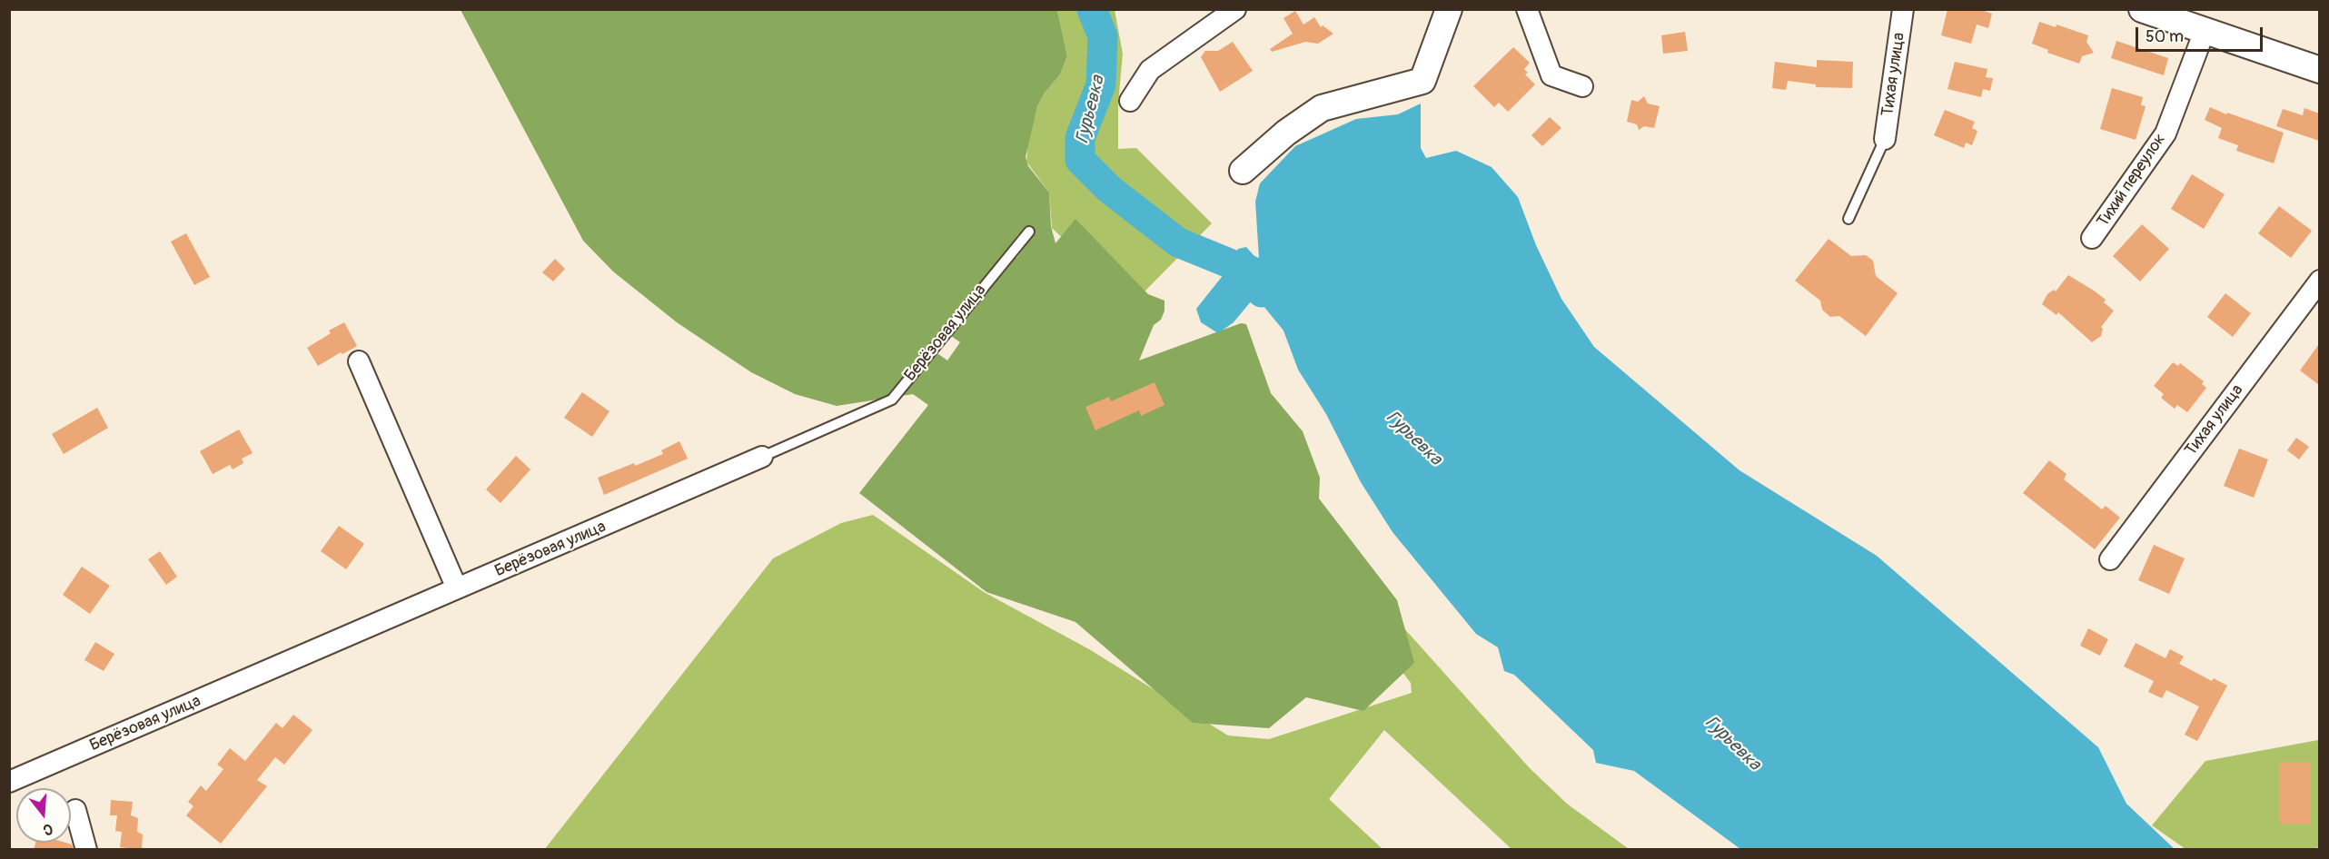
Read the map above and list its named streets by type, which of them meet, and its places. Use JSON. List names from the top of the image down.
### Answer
{
  "streets": {
    "street": ["Тихая улица", "Тихий переулок", "Берёзовая улица"]
  },
  "water": ["Гурьевка"],
  "scale_bar": "50 m",
  "north": "bottom"
}
